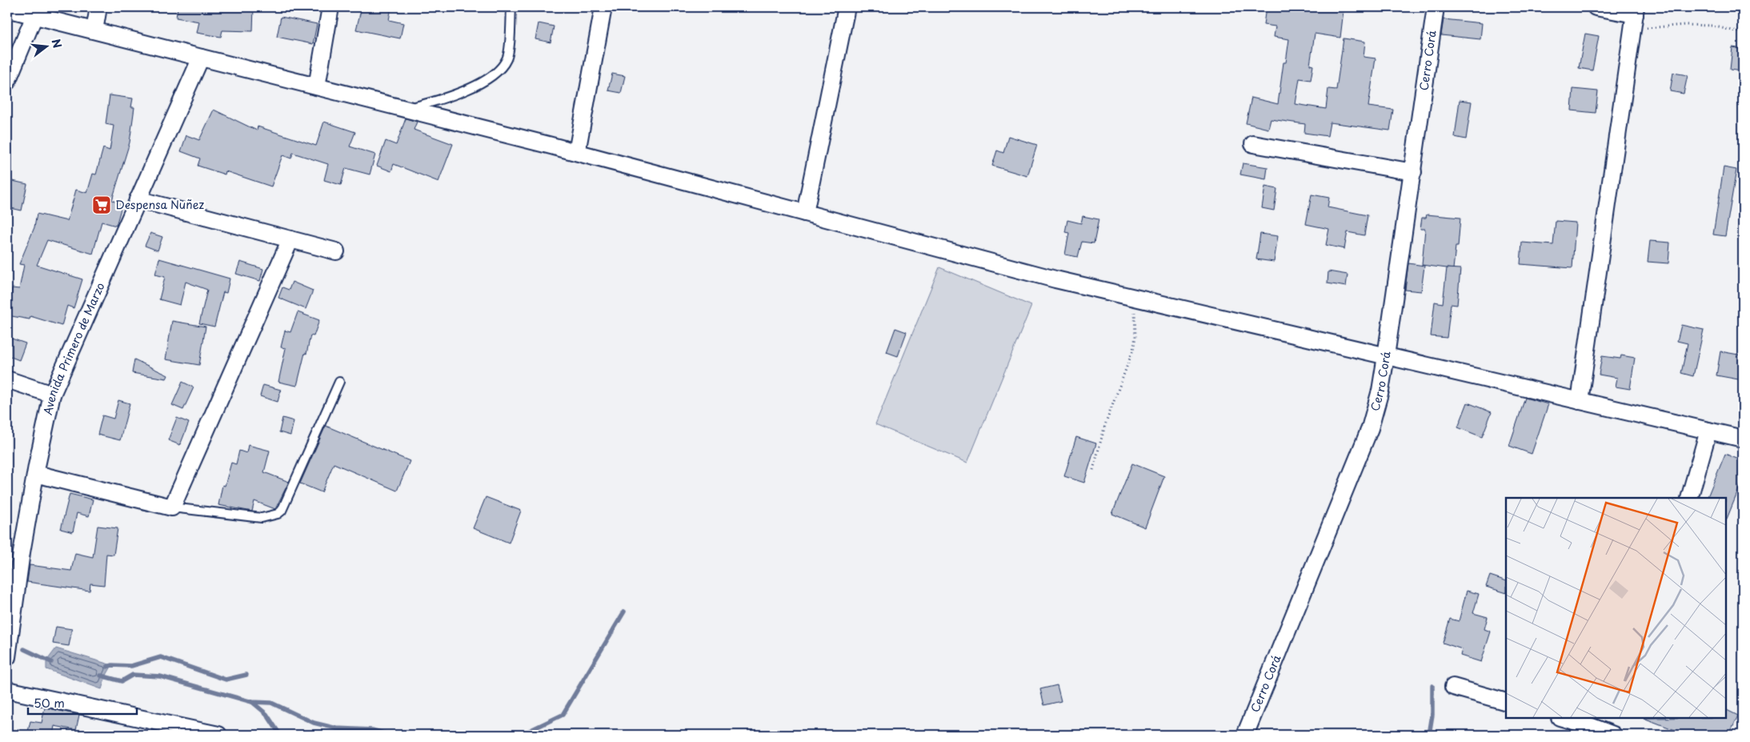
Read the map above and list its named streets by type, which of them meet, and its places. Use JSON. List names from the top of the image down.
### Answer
{
  "streets": {
    "street": ["Cerro Corá", "Avenida Primero de Marzo"]
  },
  "places": {
    "supermarket": ["Despensa Nuñez"]
  },
  "scale_bar": "50 m",
  "north": "right"
}
